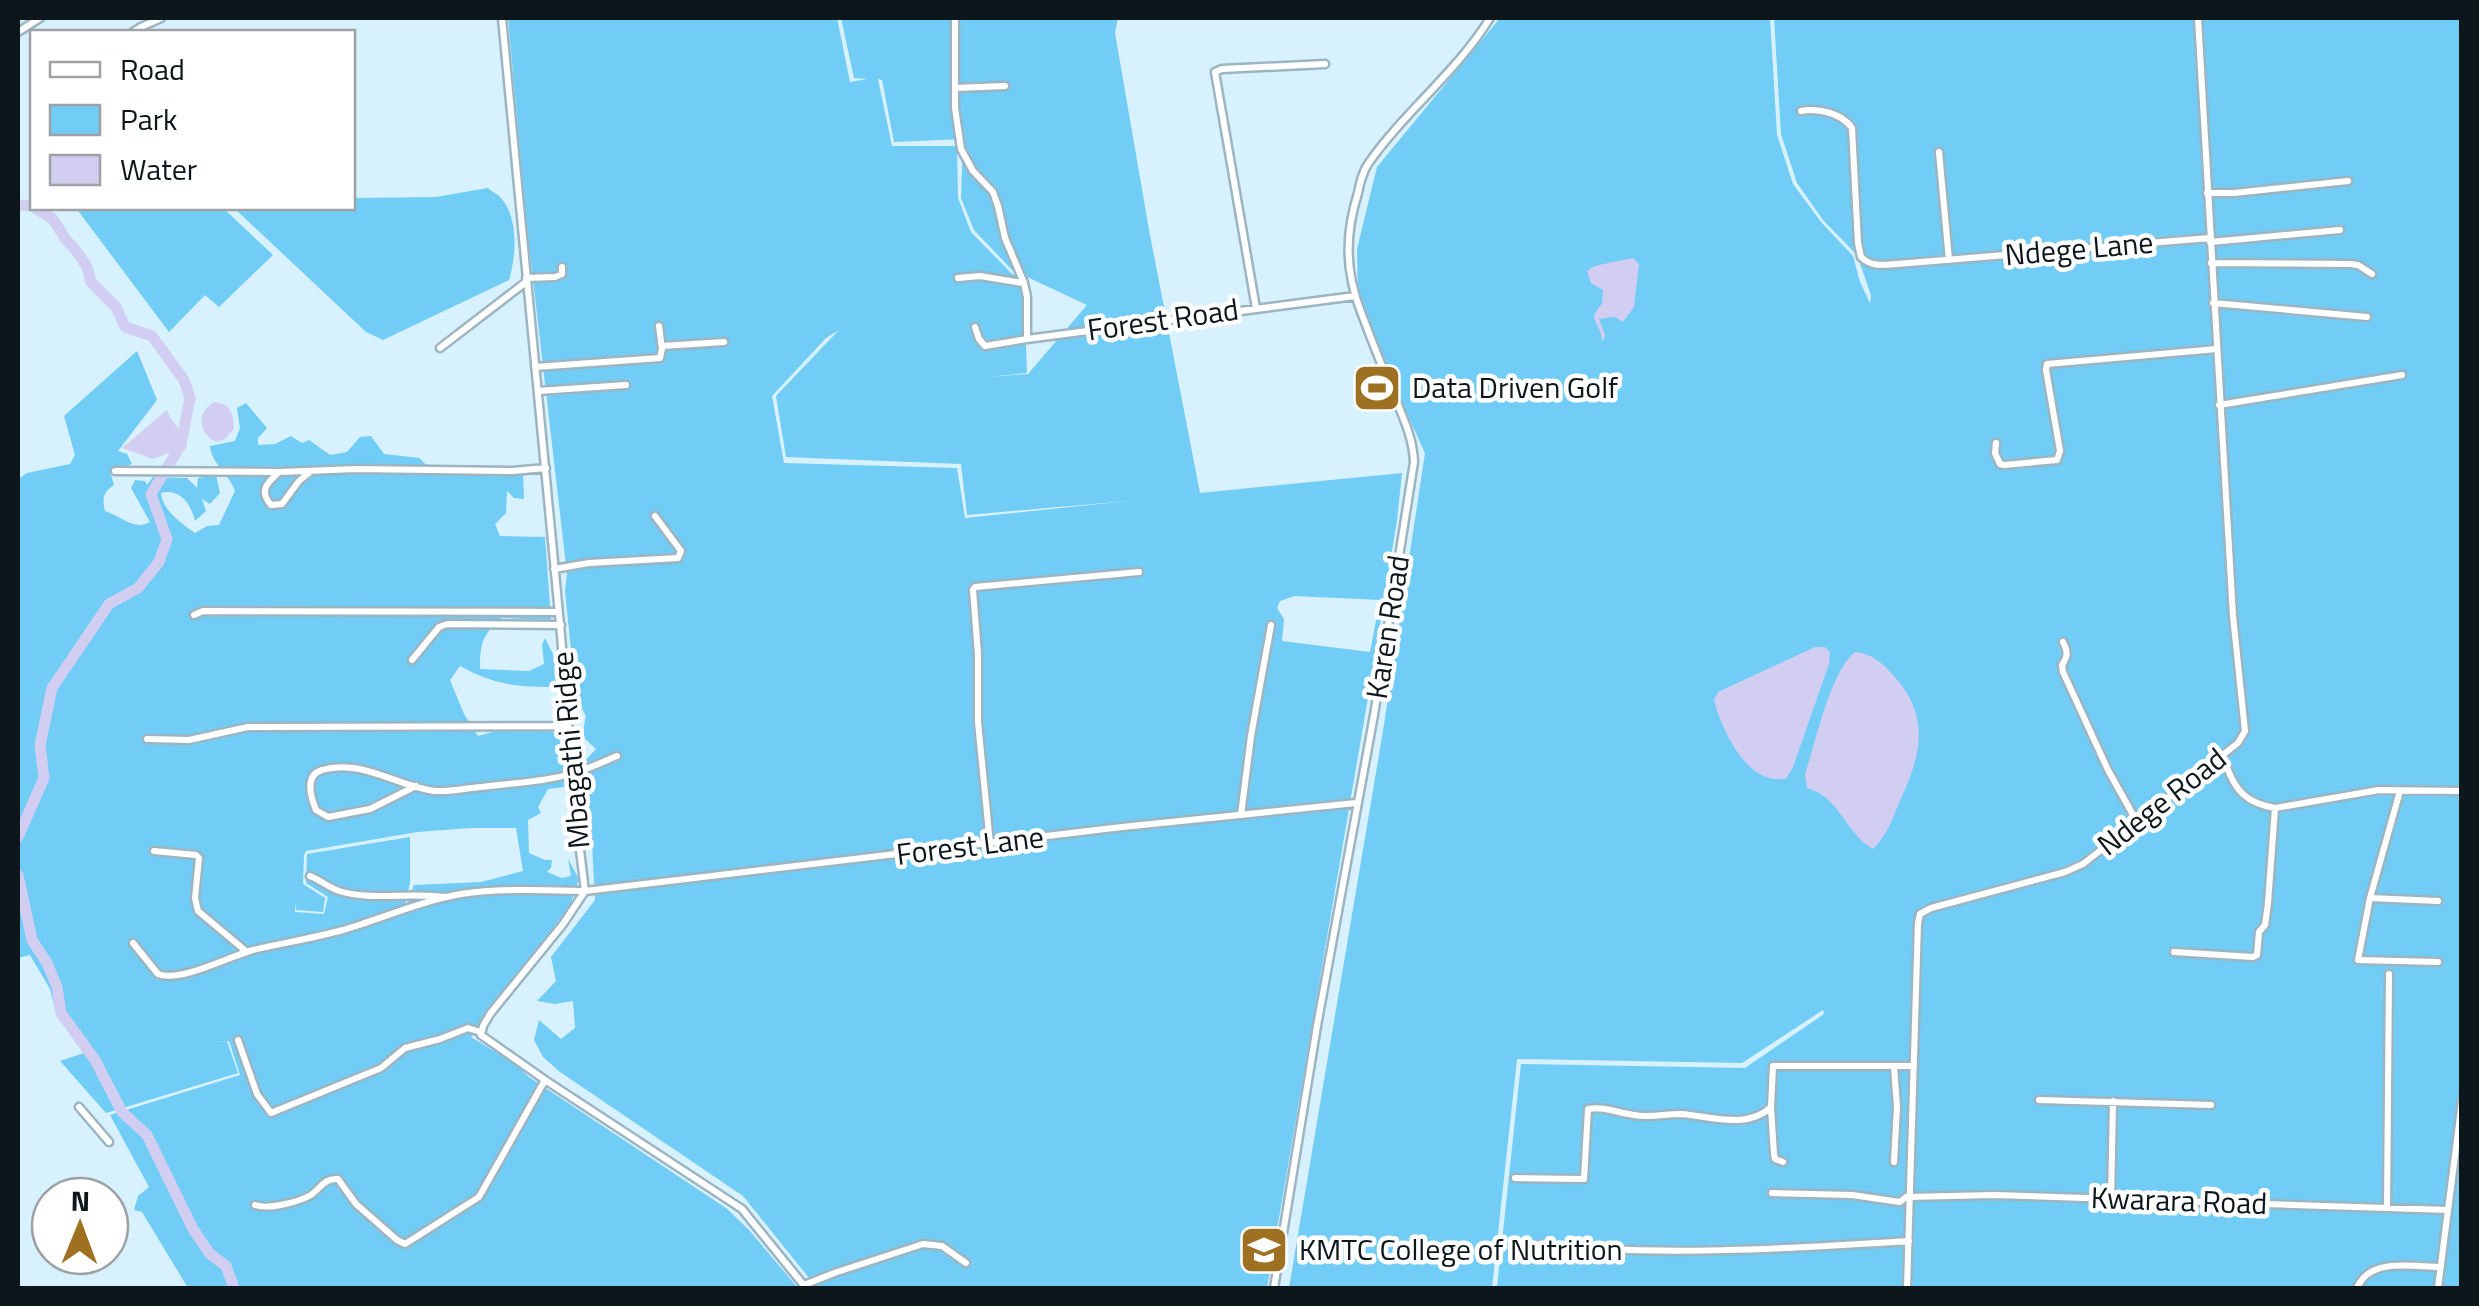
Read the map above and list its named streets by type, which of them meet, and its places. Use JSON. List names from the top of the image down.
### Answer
{
  "streets": {
    "street": [
      "Ndege Lane",
      "Forest Road",
      "Karen Road",
      "Mbagathi Ridge",
      "Ndege Road",
      "Forest Lane",
      "Kwarara Road"
    ]
  },
  "crossings": [
    ["Ndege Lane", "Ndege Road"],
    ["Forest Road", "Karen Road"],
    ["Karen Road", "Forest Lane"],
    ["Mbagathi Ridge", "Forest Lane"],
    ["Ndege Road", "Kwarara Road"]
  ],
  "places": {
    "sports": ["Data Driven Golf"],
    "school or university": ["KMTC College of Nutrition"]
  },
  "legend": ["Road", "Park", "Water"],
  "north": "top"
}
